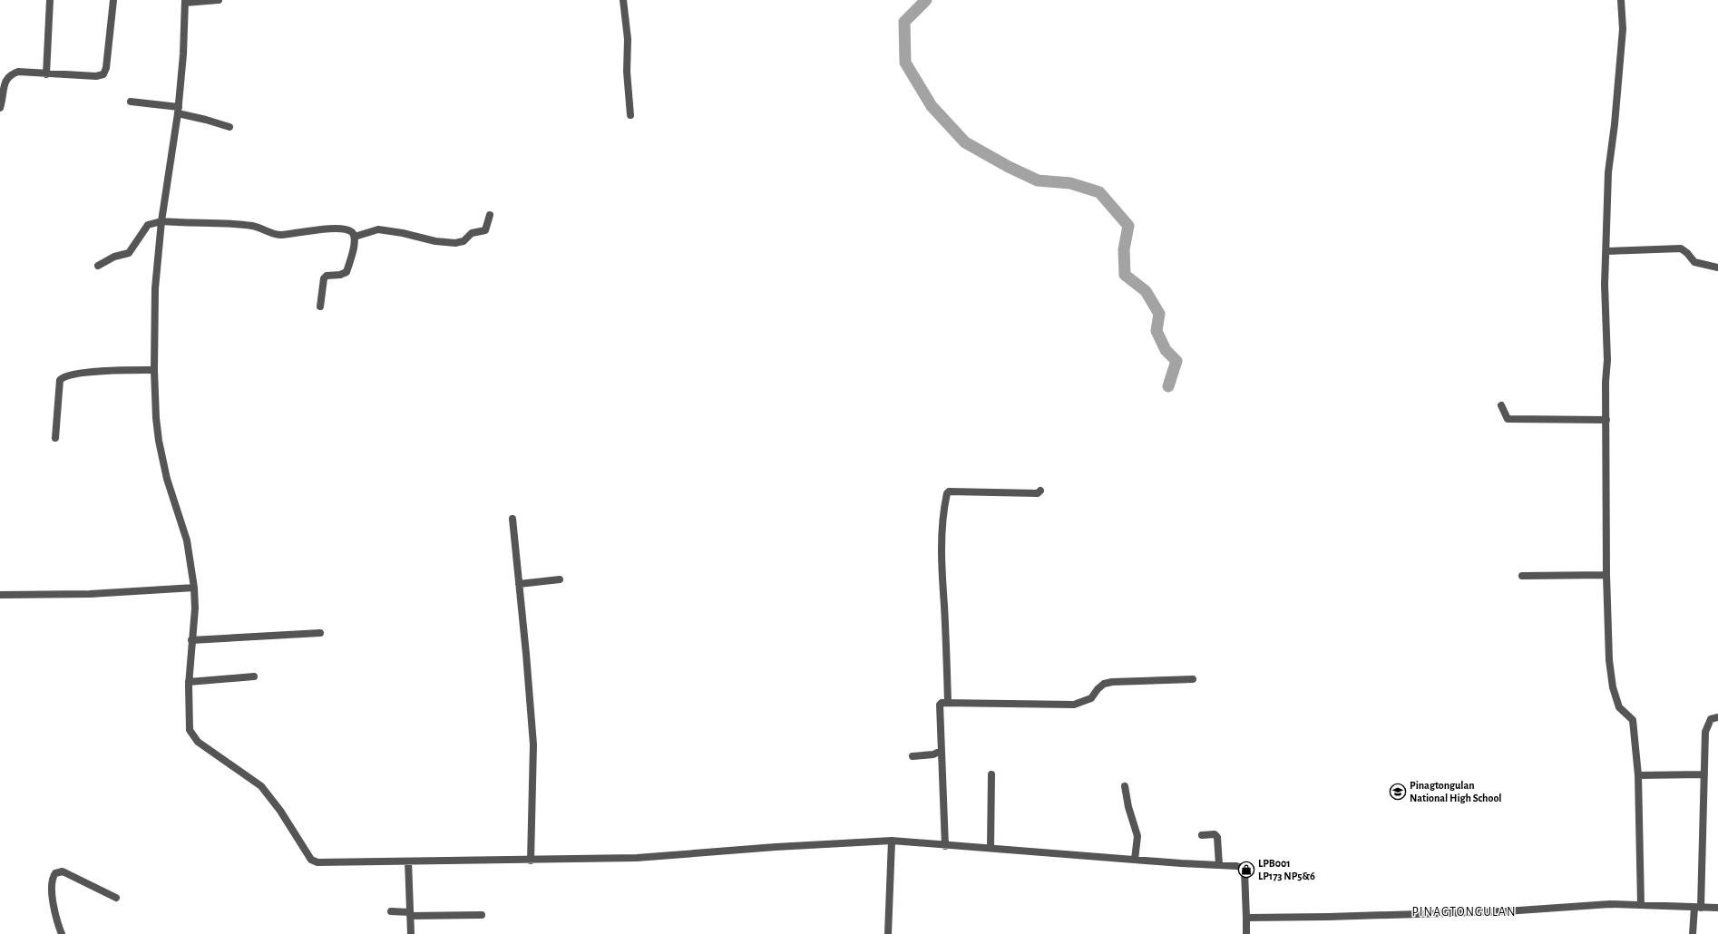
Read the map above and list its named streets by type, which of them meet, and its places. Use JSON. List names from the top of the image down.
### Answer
{
  "districts": ["PINAGTONGULAN"],
  "places": {
    "school or university": ["Pinagtongulan National High School"],
    "shop": ["LPB001 LP173 NP5&6"]
  }
}
